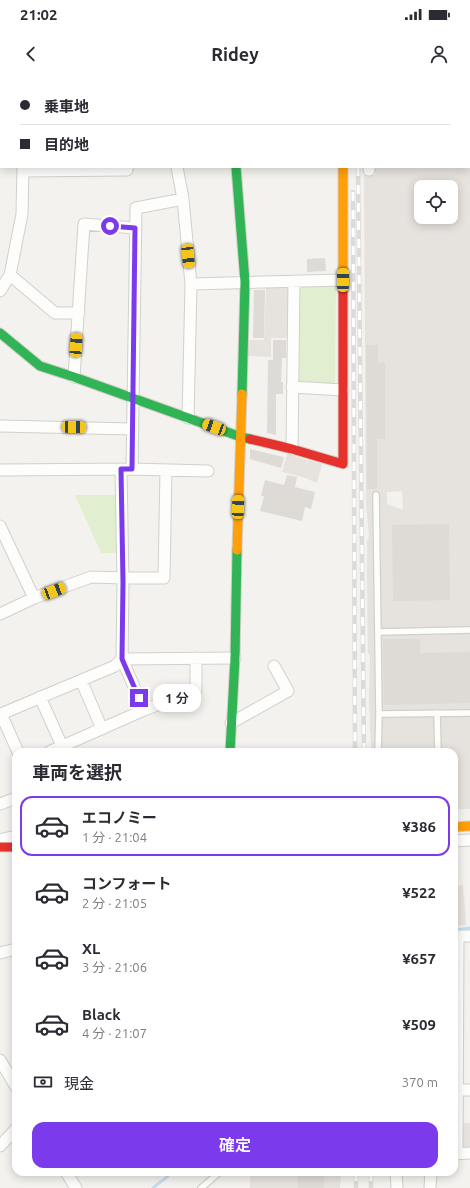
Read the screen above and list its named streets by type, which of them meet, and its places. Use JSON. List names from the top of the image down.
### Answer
{
  "page": {
    "status": "21:02",
    "header": "Ridey",
    "banner": ["乗車地", "目的地"],
    "bubble": "1 分",
    "heading": "車両を選択",
    "list": [
      {
        "name": "エコノミー",
        "note": "1 分 · 21:04",
        "value": "¥386"
      },
      {
        "name": "コンフォート",
        "note": "2 分 · 21:05",
        "value": "¥522"
      },
      {
        "name": "XL",
        "note": "3 分 · 21:06",
        "value": "¥657"
      },
      {
        "name": "Black",
        "note": "4 分 · 21:07",
        "value": "¥509"
      }
    ],
    "pay": ["現金", "370 m"],
    "buttons": "確定"
  }
}
